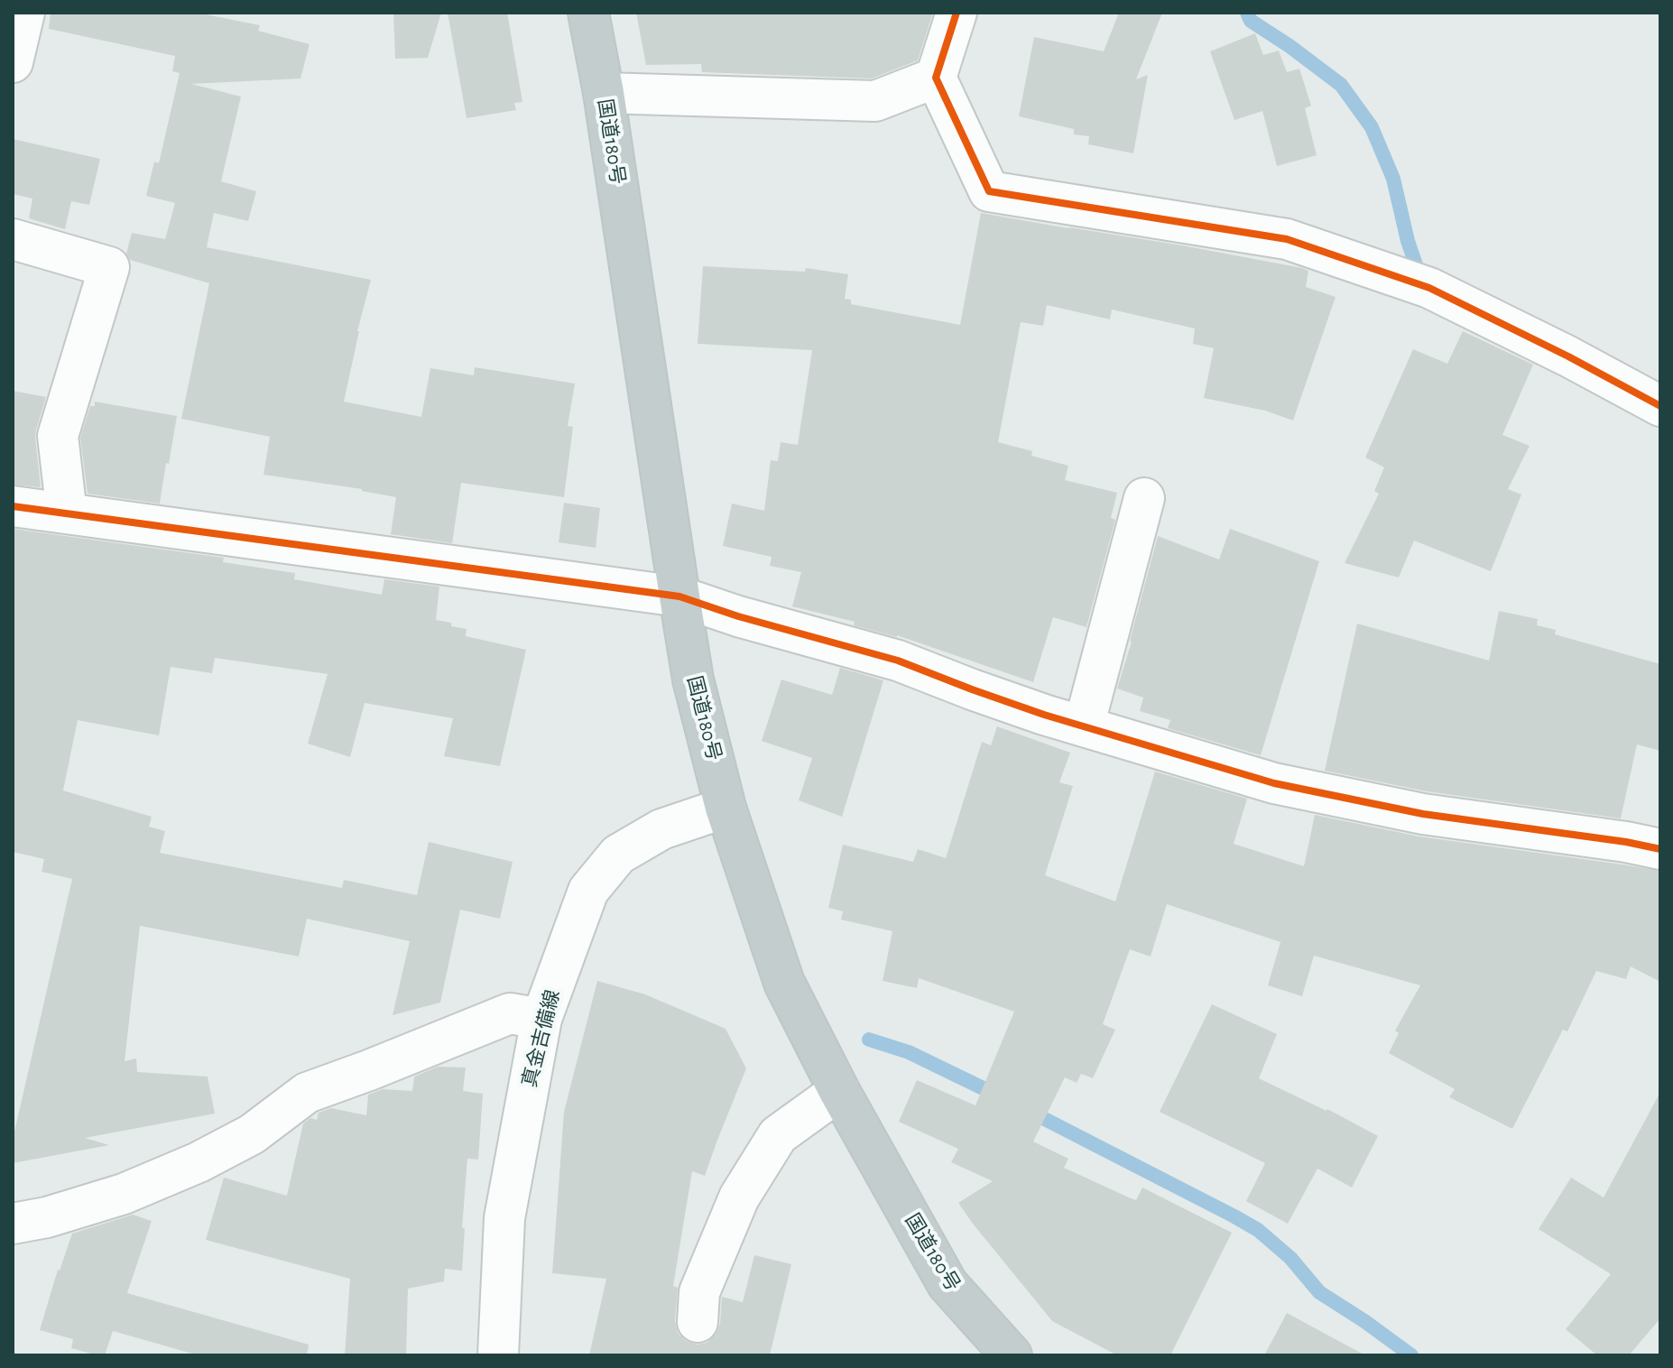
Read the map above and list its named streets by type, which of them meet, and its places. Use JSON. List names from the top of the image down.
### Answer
{
  "streets": {
    "highway": ["国道180号"],
    "street": ["真金吉備線"]
  },
  "crossings": [
    ["国道180号", "真金吉備線"]
  ]
}
